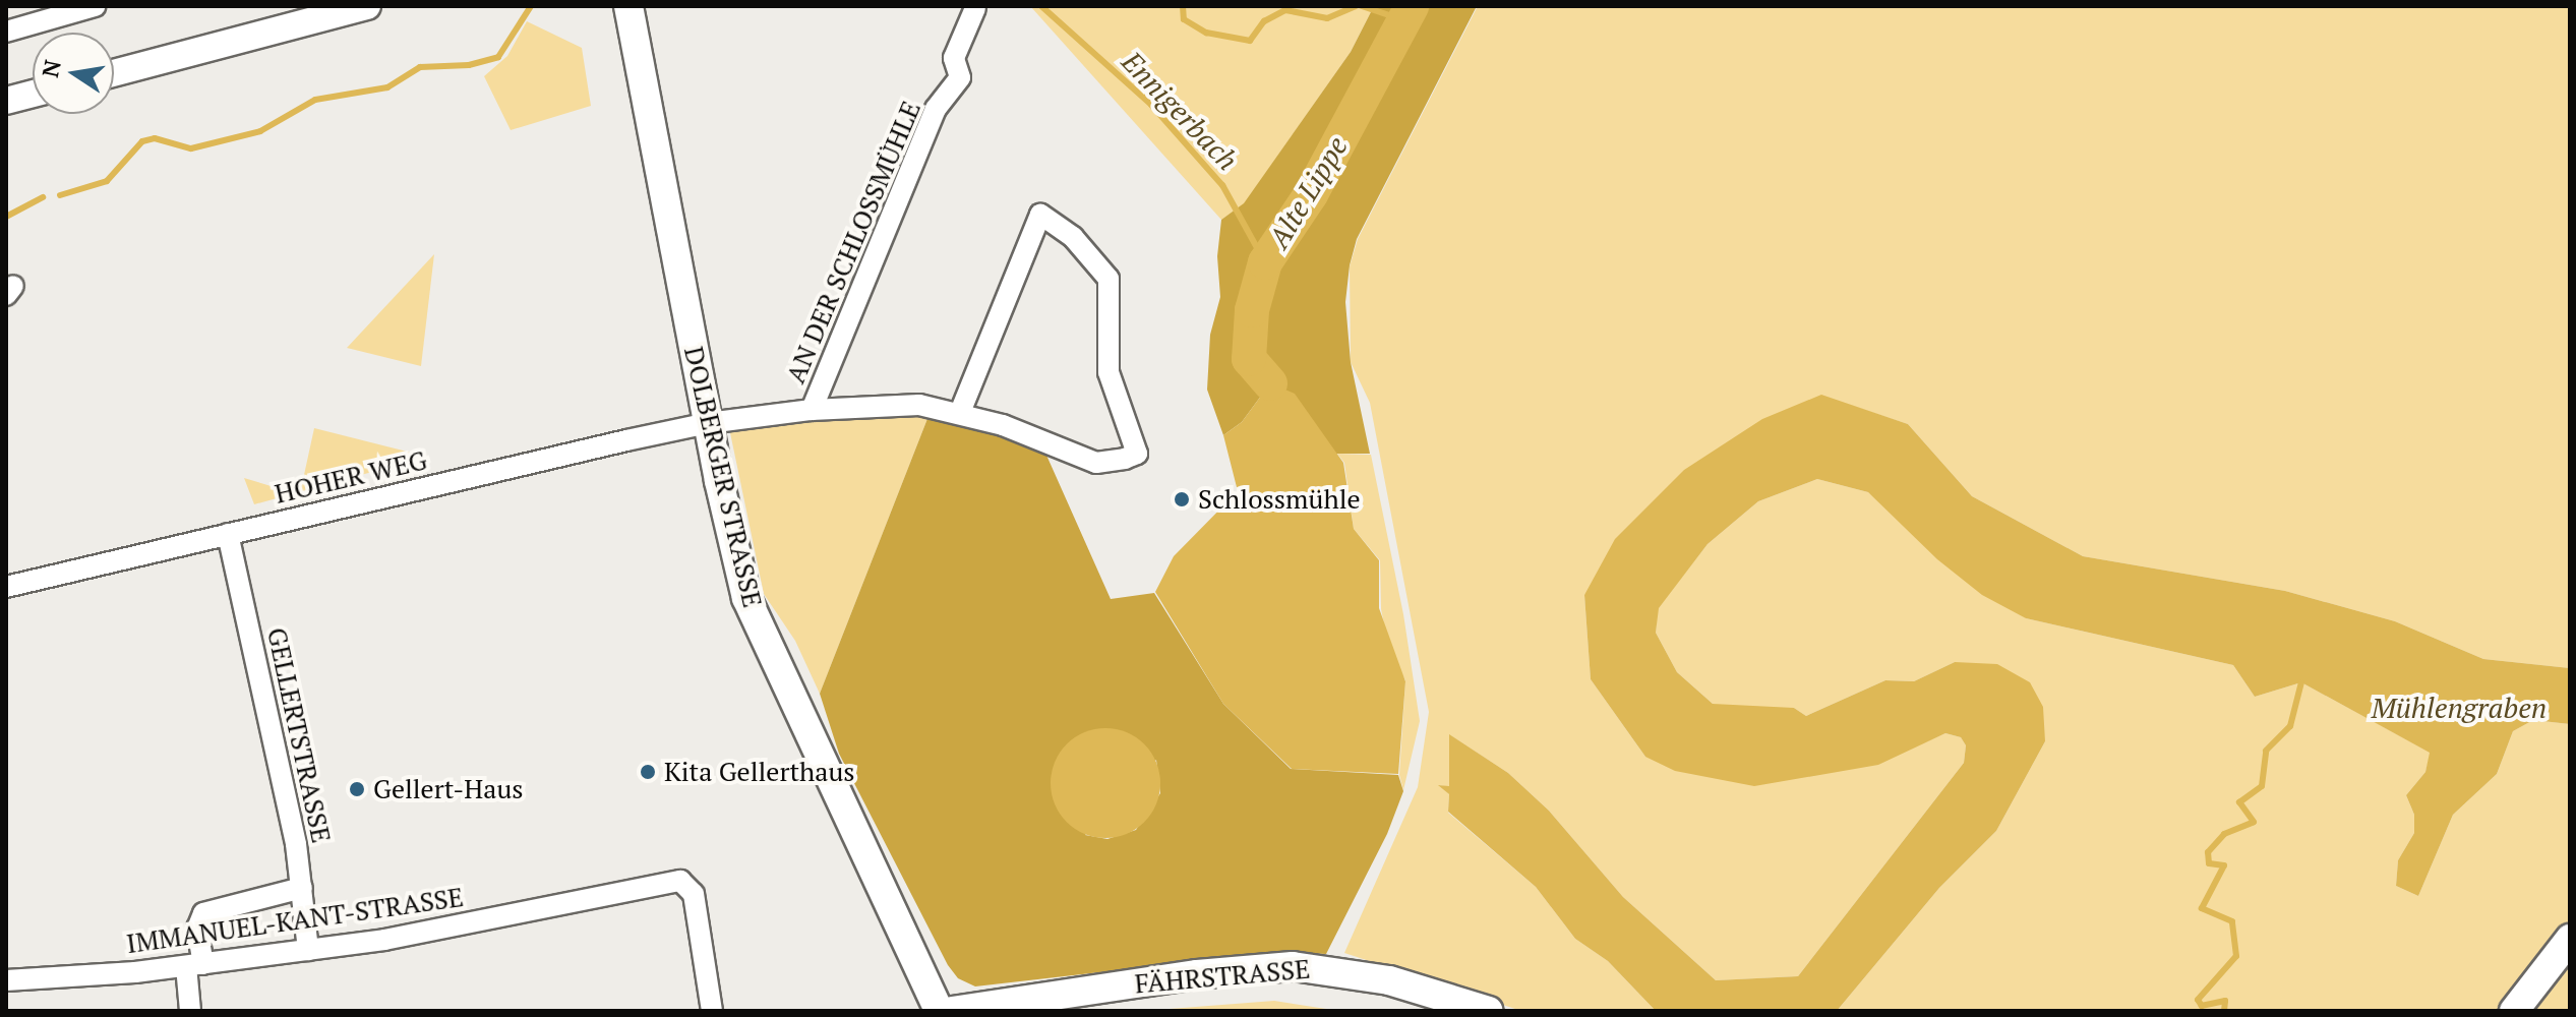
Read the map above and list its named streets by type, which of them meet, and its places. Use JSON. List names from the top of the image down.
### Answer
{
  "streets": {
    "main road": ["DOLBERGER STRASSE", "FÄHRSTRASSE"],
    "street": [
      "AN DER SCHLOSSMÜHLE",
      "HOHER WEG",
      "GELLERTSTRASSE",
      "IMMANUEL-KANT-STRASSE"
    ]
  },
  "crossings": [
    ["AN DER SCHLOSSMÜHLE", "HOHER WEG"],
    ["AN DER SCHLOSSMÜHLE", "DOLBERGER STRASSE"],
    ["HOHER WEG", "DOLBERGER STRASSE"],
    ["HOHER WEG", "GELLERTSTRASSE"],
    ["GELLERTSTRASSE", "IMMANUEL-KANT-STRASSE"]
  ],
  "water": ["Ennigerbach", "Alte Lippe", "Mühlengraben"],
  "places": ["Schlossmühle", "Kita Gellerthaus", "Gellert-Haus"],
  "north": "left"
}
